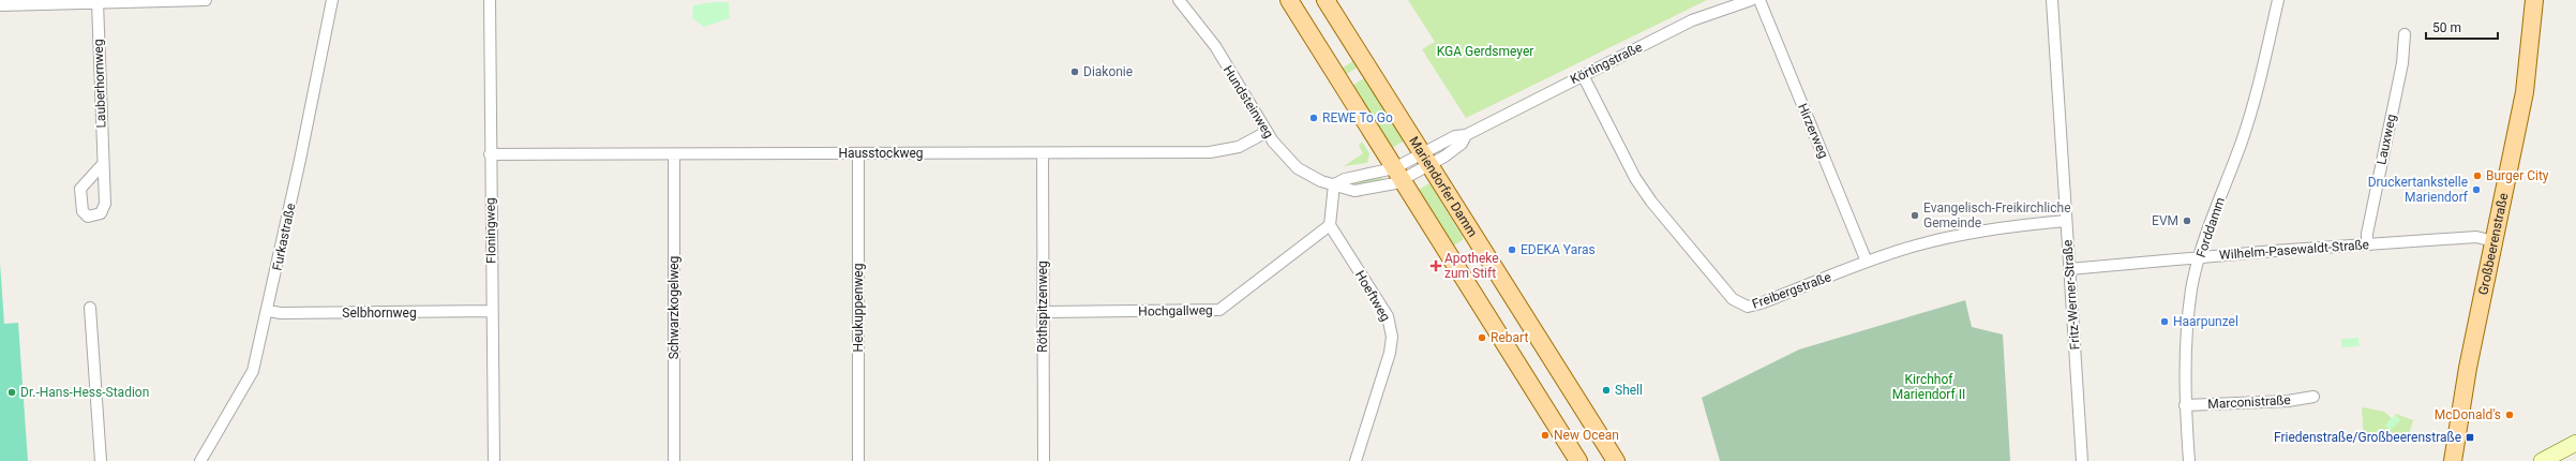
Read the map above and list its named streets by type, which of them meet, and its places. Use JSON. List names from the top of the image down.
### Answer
{
  "streets": {
    "main road": ["Mariendorfer Damm", "Großbeerenstraße"],
    "street": [
      "Körtingstraße",
      "Lauberhornweg",
      "Hundsteinweg",
      "Hirzerweg",
      "Lauxweg",
      "Hausstockweg",
      "Forddamm",
      "Floningweg",
      "Furkastraße",
      "Wilhelm-Pasewaldt-Straße",
      "Freibergstraße",
      "Fritz-Werner-Straße",
      "Hoeftweg",
      "Röthspitzenweg",
      "Schwarzkogelweg",
      "Heukuppenweg",
      "Hochgallweg",
      "Selbhornweg",
      "Marconistraße"
    ]
  },
  "crossings": [
    ["Körtingstraße", "Hundsteinweg"],
    ["Körtingstraße", "Mariendorfer Damm"],
    ["Körtingstraße", "Freibergstraße"],
    ["Hundsteinweg", "Hausstockweg"],
    ["Hundsteinweg", "Mariendorfer Damm"],
    ["Hirzerweg", "Freibergstraße"],
    ["Lauxweg", "Wilhelm-Pasewaldt-Straße"],
    ["Hausstockweg", "Floningweg"],
    ["Hausstockweg", "Röthspitzenweg"],
    ["Hausstockweg", "Schwarzkogelweg"],
    ["Hausstockweg", "Heukuppenweg"],
    ["Forddamm", "Wilhelm-Pasewaldt-Straße"],
    ["Forddamm", "Marconistraße"],
    ["Floningweg", "Selbhornweg"],
    ["Furkastraße", "Selbhornweg"],
    ["Großbeerenstraße", "Wilhelm-Pasewaldt-Straße"],
    ["Wilhelm-Pasewaldt-Straße", "Fritz-Werner-Straße"],
    ["Freibergstraße", "Fritz-Werner-Straße"],
    ["Hoeftweg", "Hochgallweg"],
    ["Röthspitzenweg", "Hochgallweg"]
  ],
  "parks": ["KGA Gerdsmeyer", "Kirchhof Mariendorf II"],
  "places": {
    "other": [
      "Diakonie",
      "REWE To Go",
      "Burger City",
      "Druckertankstelle Mariendorf",
      "Evangelisch-Freikirchliche Gemeinde",
      "EVM",
      "EDEKA Yaras",
      "Haarpunzel",
      "Rebart",
      "Shell",
      "Dr.-Hans-Hess-Stadion",
      "McDonald's",
      "New Ocean"
    ],
    "health": ["Apotheke zum Stift"],
    "transit": ["Friedenstraße/Großbeerenstraße"]
  },
  "scale_bar": "50 m"
}
